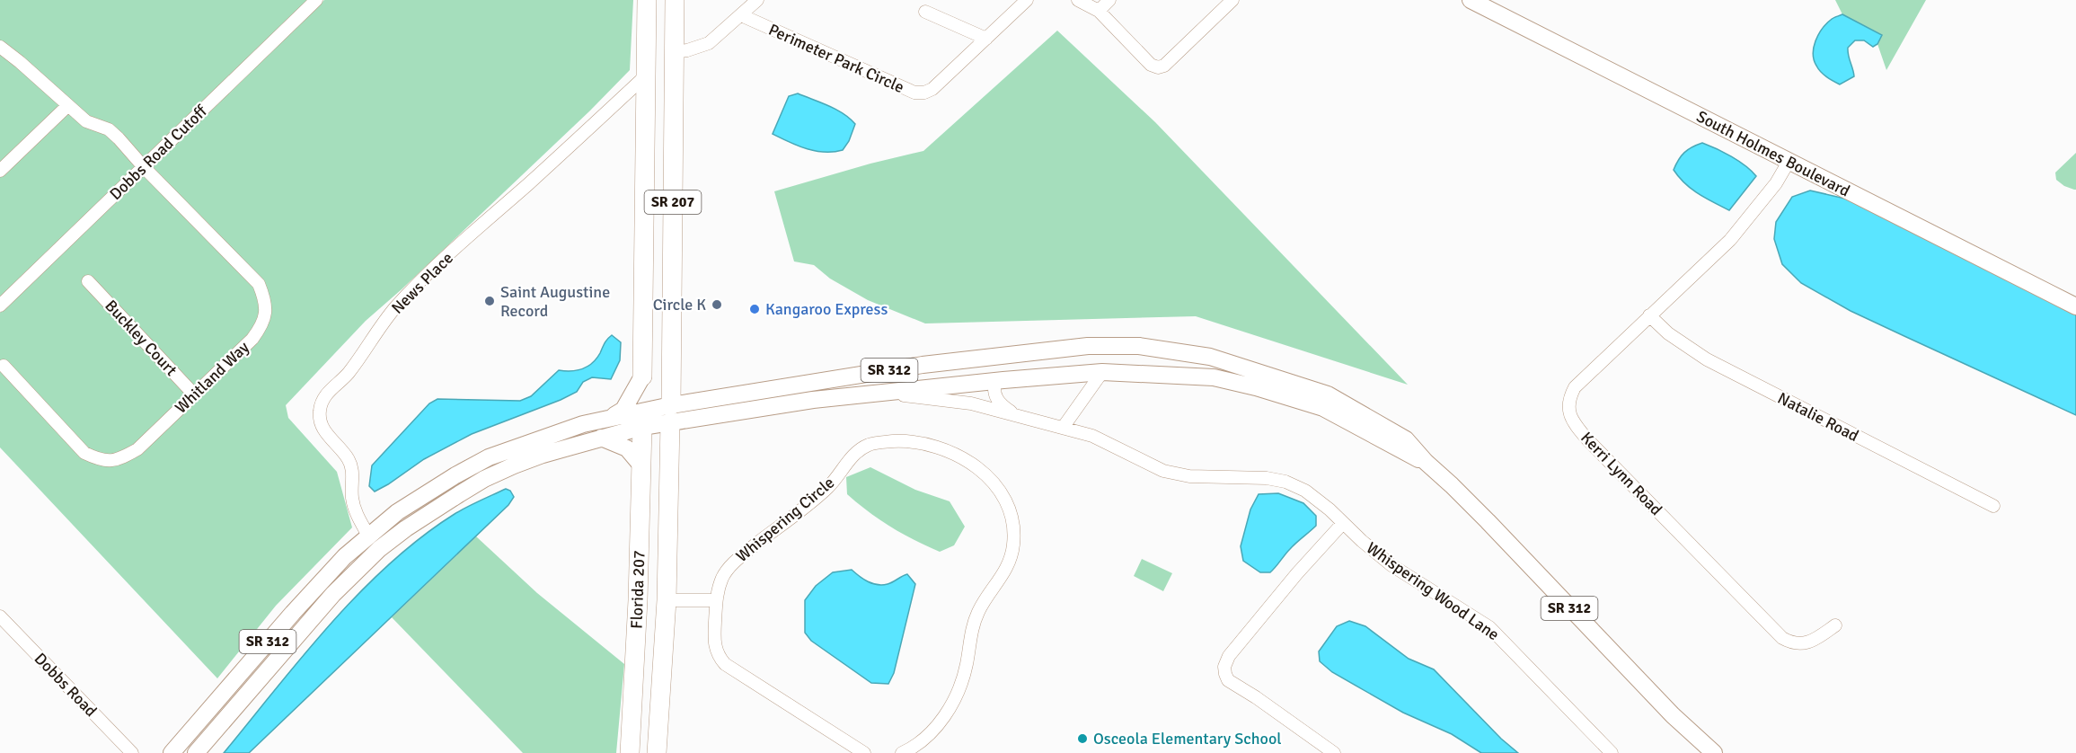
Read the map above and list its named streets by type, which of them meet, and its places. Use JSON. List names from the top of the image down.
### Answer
{
  "streets": {
    "highway": ["SR 207", "Florida 207"],
    "main road": ["South Holmes Boulevard", "SR 312"],
    "street": [
      "Perimeter Park Circle",
      "Dobbs Road Cutoff",
      "News Place",
      "Buckley Court",
      "Whitland Way",
      "Natalie Road",
      "Kerri Lynn Road",
      "Whispering Circle",
      "Whispering Wood Lane",
      "Dobbs Road"
    ]
  },
  "crossings": [
    ["Dobbs Road Cutoff", "Whitland Way"],
    ["South Holmes Boulevard", "Kerri Lynn Road"],
    ["SR 207", "News Place"],
    ["SR 207", "SR 312"],
    ["SR 207", "Florida 207"],
    ["News Place", "SR 312"],
    ["Buckley Court", "Whitland Way"],
    ["SR 312", "Florida 207"],
    ["SR 312", "Whispering Wood Lane"],
    ["Natalie Road", "Kerri Lynn Road"]
  ],
  "places": [
    "Saint Augustine Record",
    "Circle K",
    "Kangaroo Express",
    "Osceola Elementary School"
  ]
}
